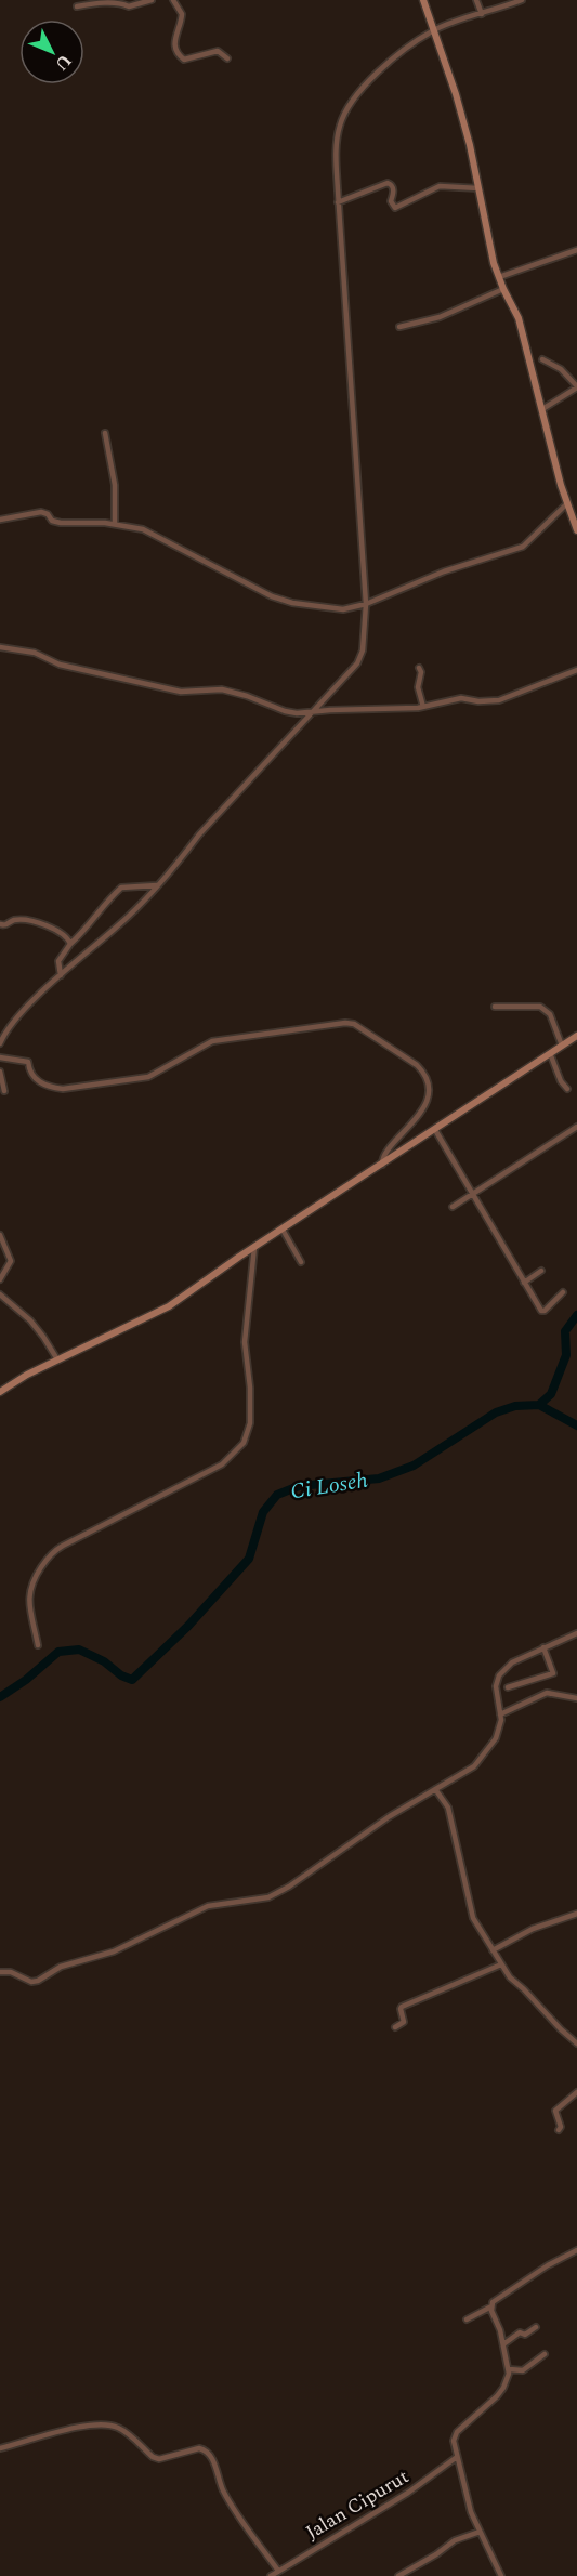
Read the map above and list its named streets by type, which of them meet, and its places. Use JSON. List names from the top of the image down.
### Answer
{
  "streets": {
    "street": ["Jalan Cipurut"]
  },
  "water": ["Ci Loseh"],
  "north": "bottom right"
}
